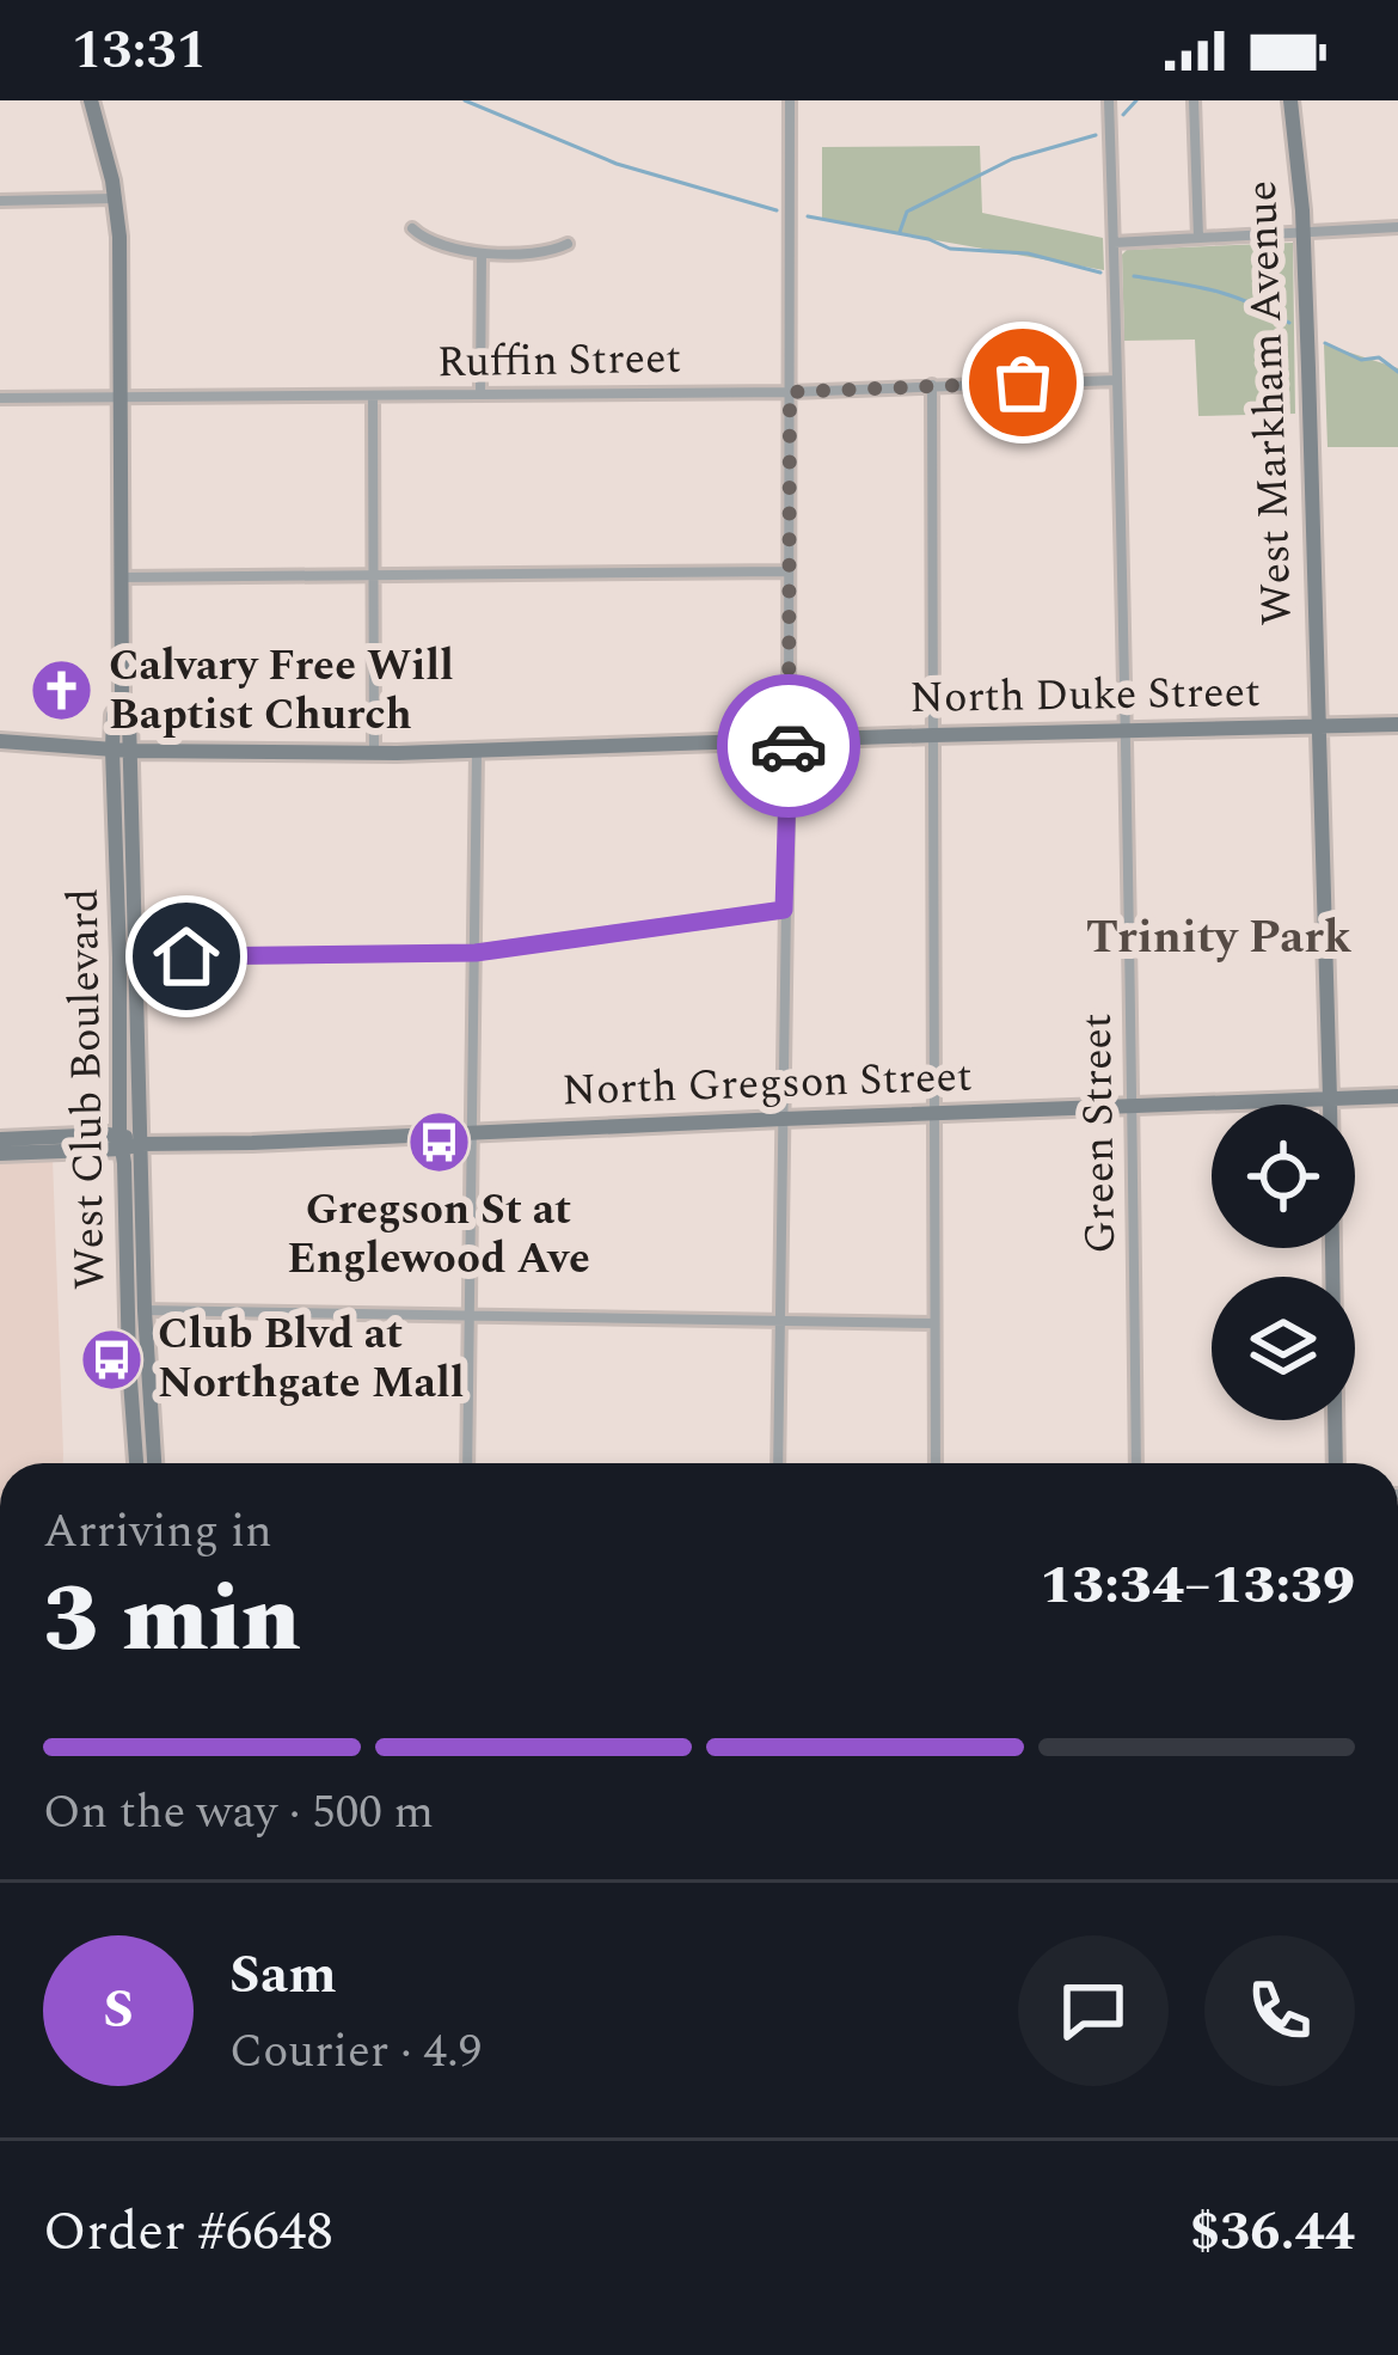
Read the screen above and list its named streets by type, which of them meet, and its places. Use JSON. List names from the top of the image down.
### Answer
{
  "streets": {
    "main road": [
      "West Markham Avenue",
      "North Duke Street",
      "North Gregson Street",
      "West Club Boulevard"
    ],
    "street": ["Ruffin Street", "Green Street"]
  },
  "crossings": [
    ["Ruffin Street", "West Club Boulevard"],
    ["Ruffin Street", "Green Street"],
    ["West Markham Avenue", "North Duke Street"],
    ["West Markham Avenue", "North Gregson Street"],
    ["North Duke Street", "West Club Boulevard"],
    ["North Duke Street", "Green Street"],
    ["North Gregson Street", "West Club Boulevard"],
    ["North Gregson Street", "Green Street"]
  ],
  "districts": ["Trinity Park"],
  "places": {
    "church": ["Calvary Free Will Baptist Church"],
    "bus stop": ["Gregson St at Englewood Ave", "Club Blvd at Northgate Mall"]
  },
  "page": {
    "status": "13:31",
    "heading": ["3 min", "Arriving in", "13:34–13:39"],
    "panel": [
      "Sam",
      "Courier · 4.9",
      "Order #6648",
      "$36.44"
    ],
    "bar": "On the way · 500 m",
    "round": "S"
  }
}
